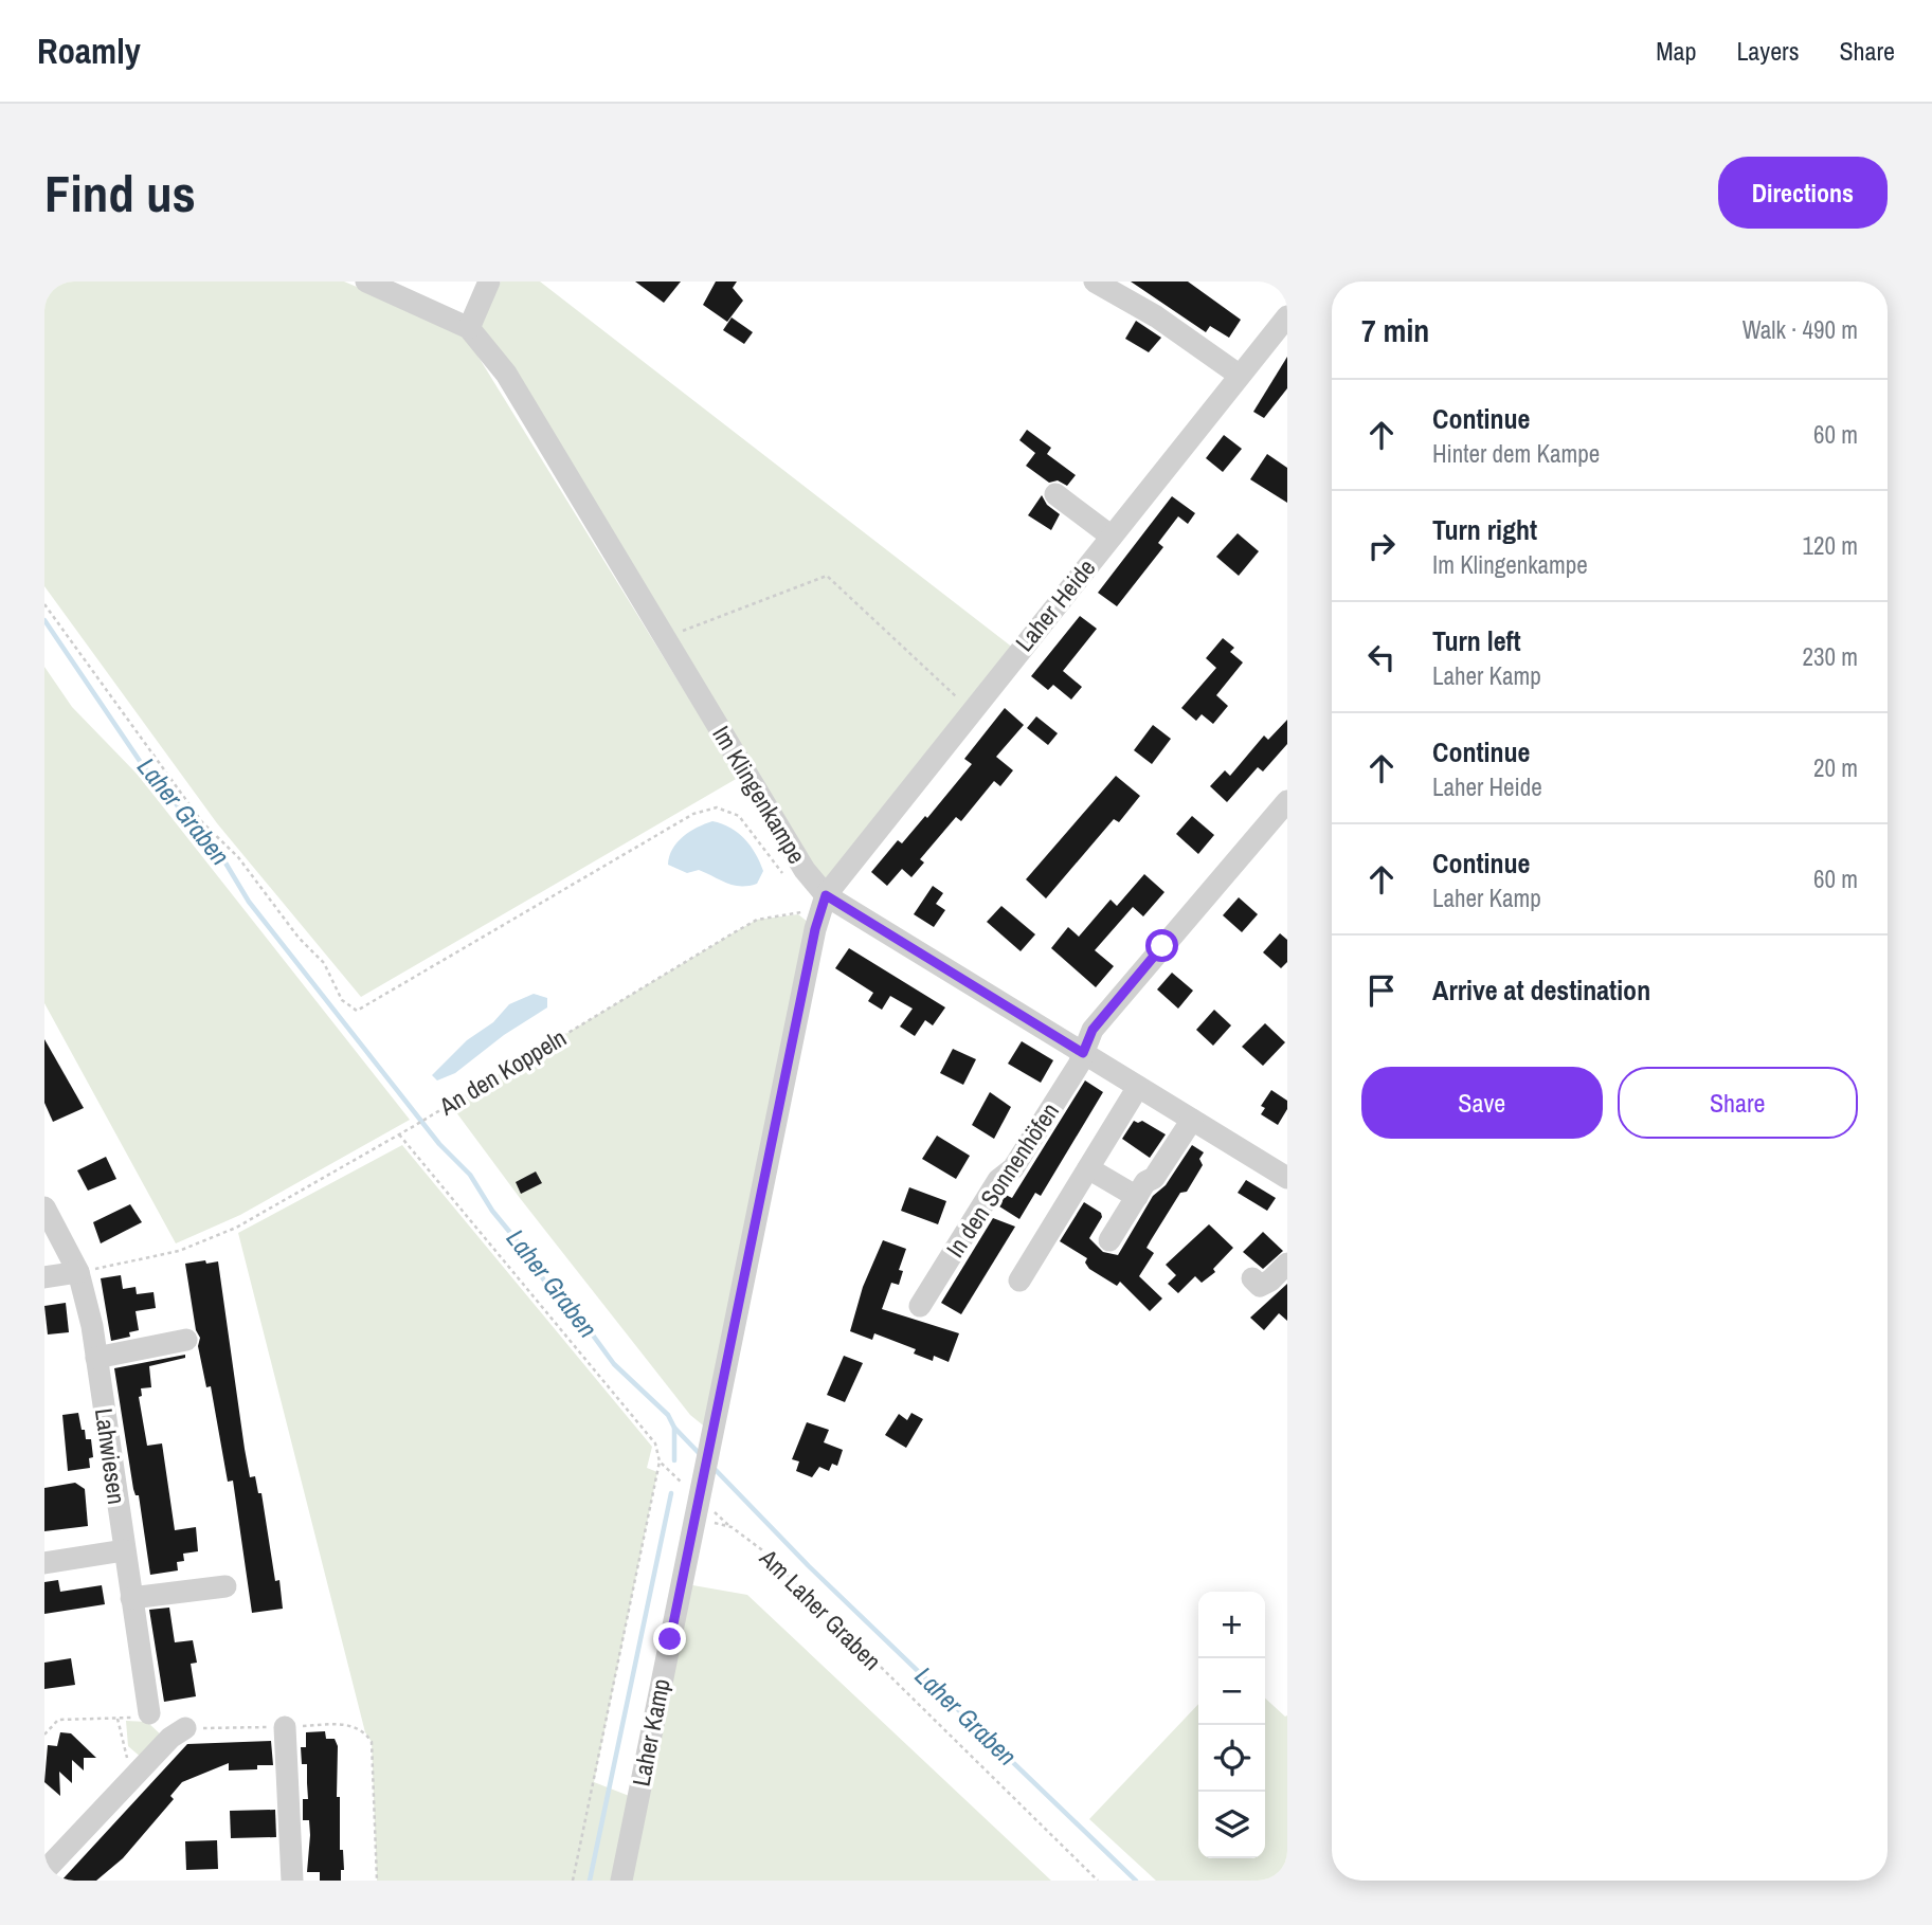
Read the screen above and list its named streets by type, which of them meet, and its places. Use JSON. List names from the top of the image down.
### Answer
{
  "streets": {
    "street": [
      "Laher Heide",
      "Im Klingenkampe",
      "In den Sonnenhöfen",
      "Lahwiesen",
      "Laher Kamp"
    ],
    "path": ["An den Koppeln", "Am Laher Graben"]
  },
  "crossings": [
    ["Laher Heide", "Im Klingenkampe"],
    ["Laher Heide", "An den Koppeln"],
    ["Im Klingenkampe", "An den Koppeln"],
    ["Im Klingenkampe", "In den Sonnenhöfen"],
    ["An den Koppeln", "Lahwiesen"]
  ],
  "water": ["Laher Graben"],
  "page": {
    "header": "Roamly",
    "nav": ["Map", "Layers", "Share"],
    "buttons": [
      "Directions",
      ["Save", "Share"]
    ],
    "title": "Find us",
    "heading": ["7 min", "Walk · 490 m"],
    "list": [
      ["Continue", "Hinter dem Kampe", "60 m"],
      ["Turn right", "Im Klingenkampe", "120 m"],
      ["Turn left", "Laher Kamp", "230 m"],
      ["Continue", "Laher Heide", "20 m"],
      ["Continue", "Laher Kamp", "60 m"],
      "Arrive at destination"
    ],
    "map_buttons": ["+", "−"]
  }
}
